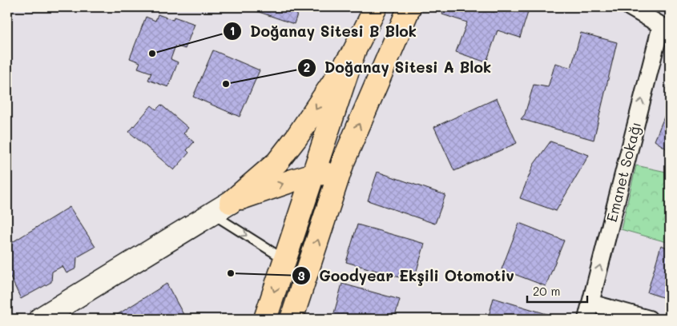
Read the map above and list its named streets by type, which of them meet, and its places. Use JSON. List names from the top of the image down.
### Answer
{
  "streets": {
    "street": ["Emanet Sokağı"]
  },
  "one_way": ["Emanet Sokağı"],
  "places": ["Doğanay Sitesi B Blok", "Doğanay Sitesi A Blok", "Goodyear Ekşili Otomotiv"],
  "scale_bar": "20 m"
}
